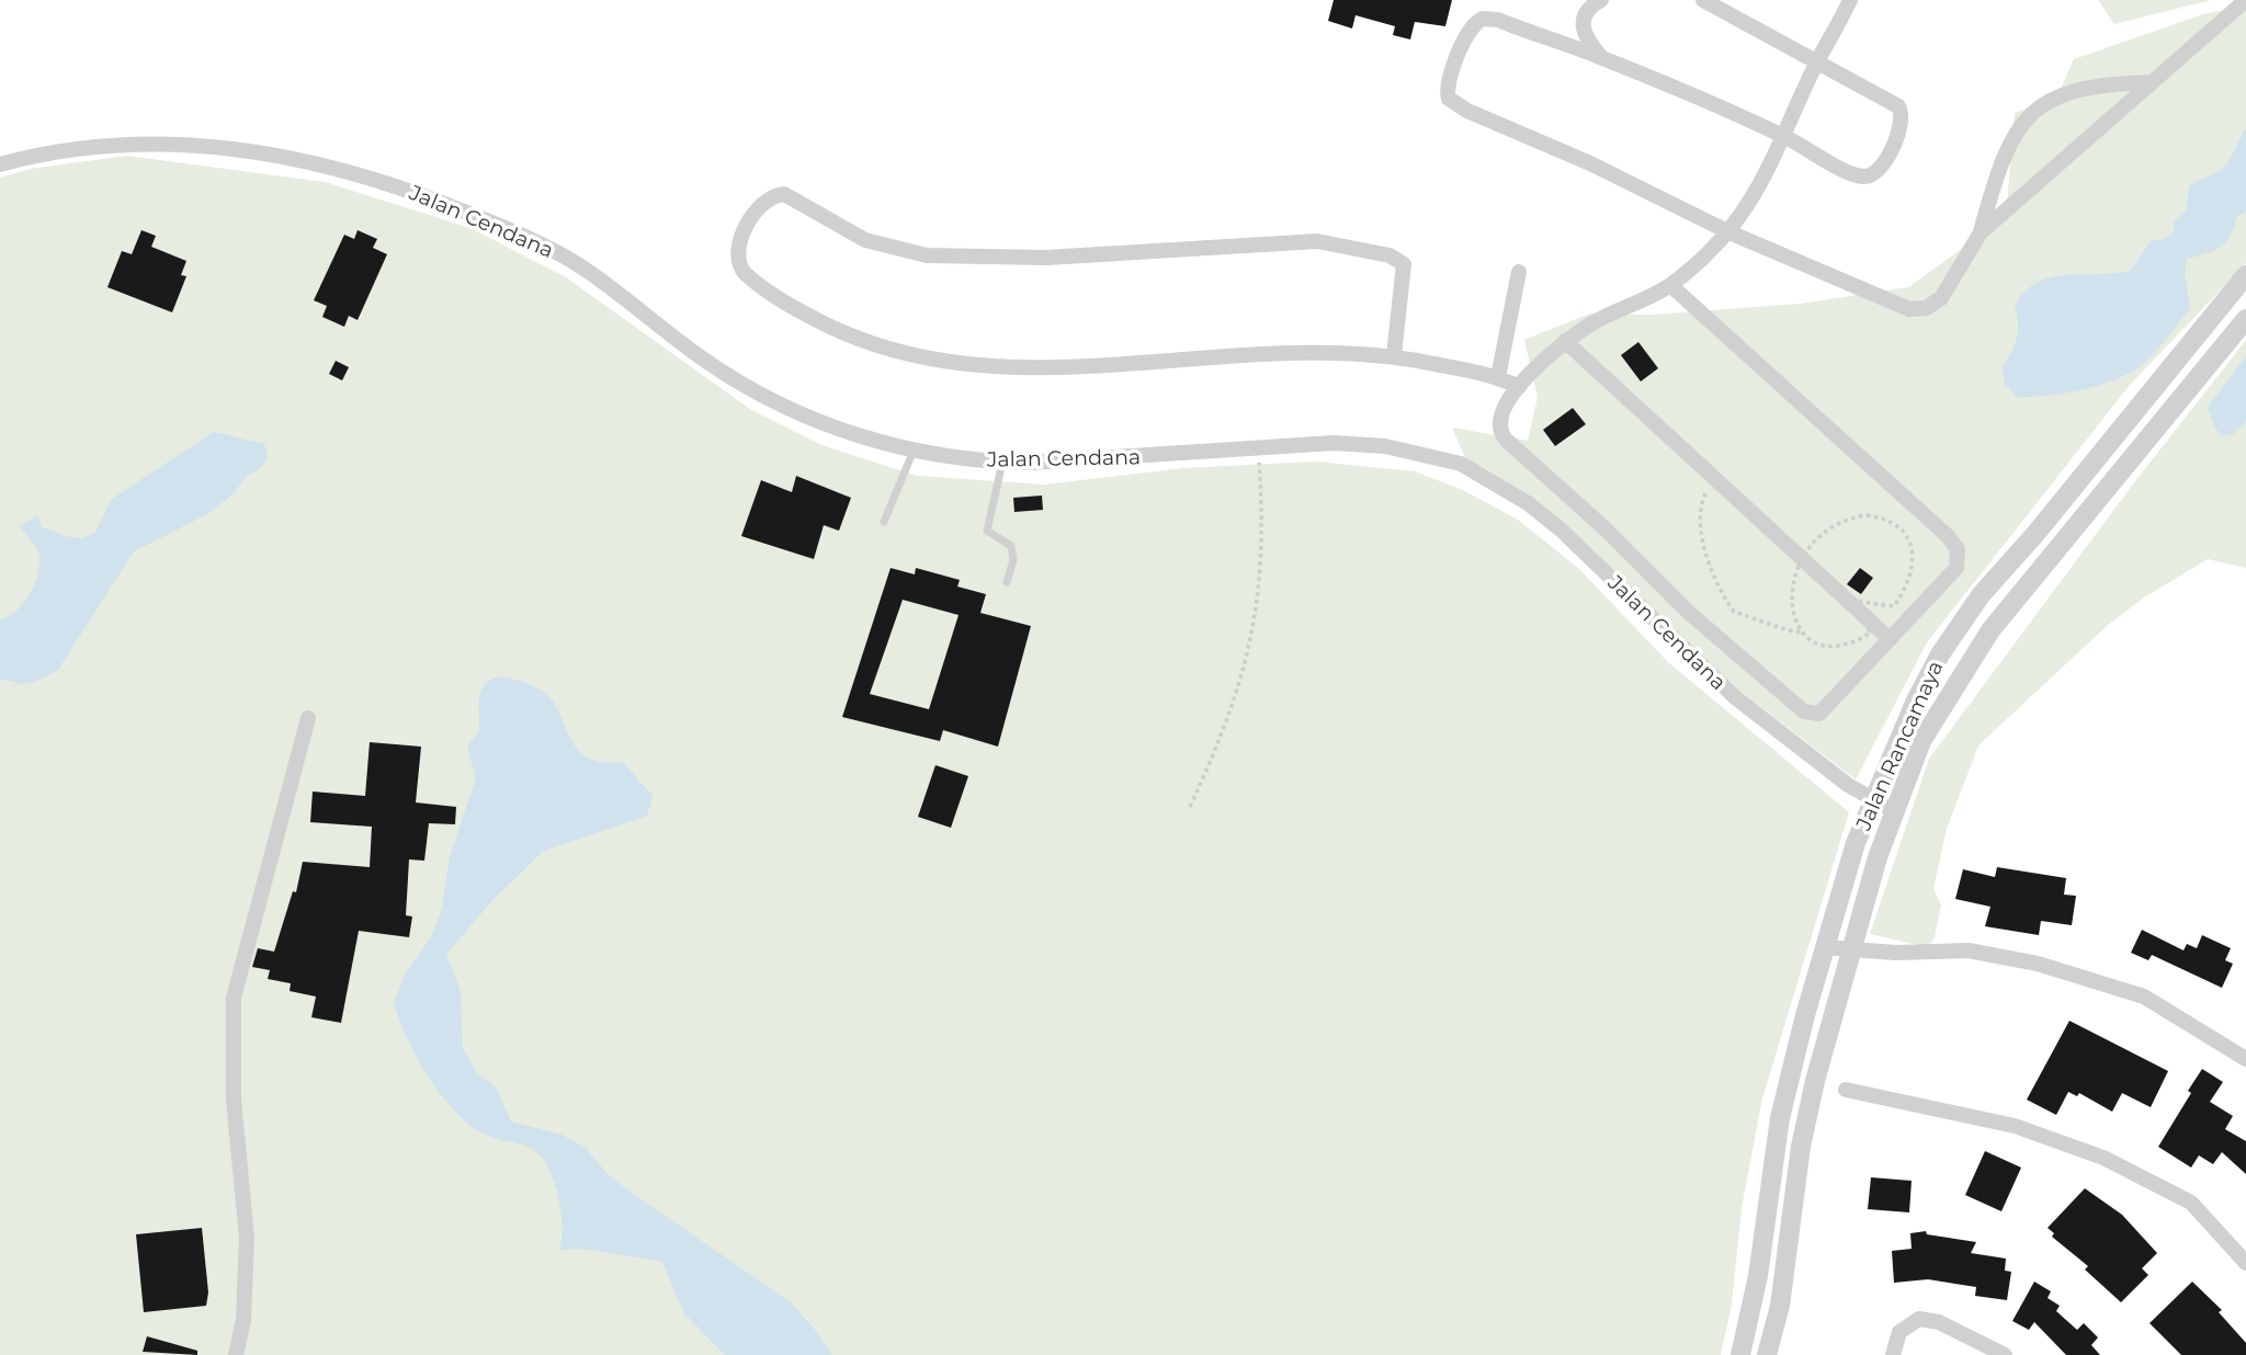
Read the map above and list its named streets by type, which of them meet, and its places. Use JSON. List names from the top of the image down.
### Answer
{
  "streets": {
    "street": ["Jalan Cendana", "Jalan Rancamaya"]
  },
  "crossings": [
    ["Jalan Cendana", "Jalan Rancamaya"]
  ]
}
